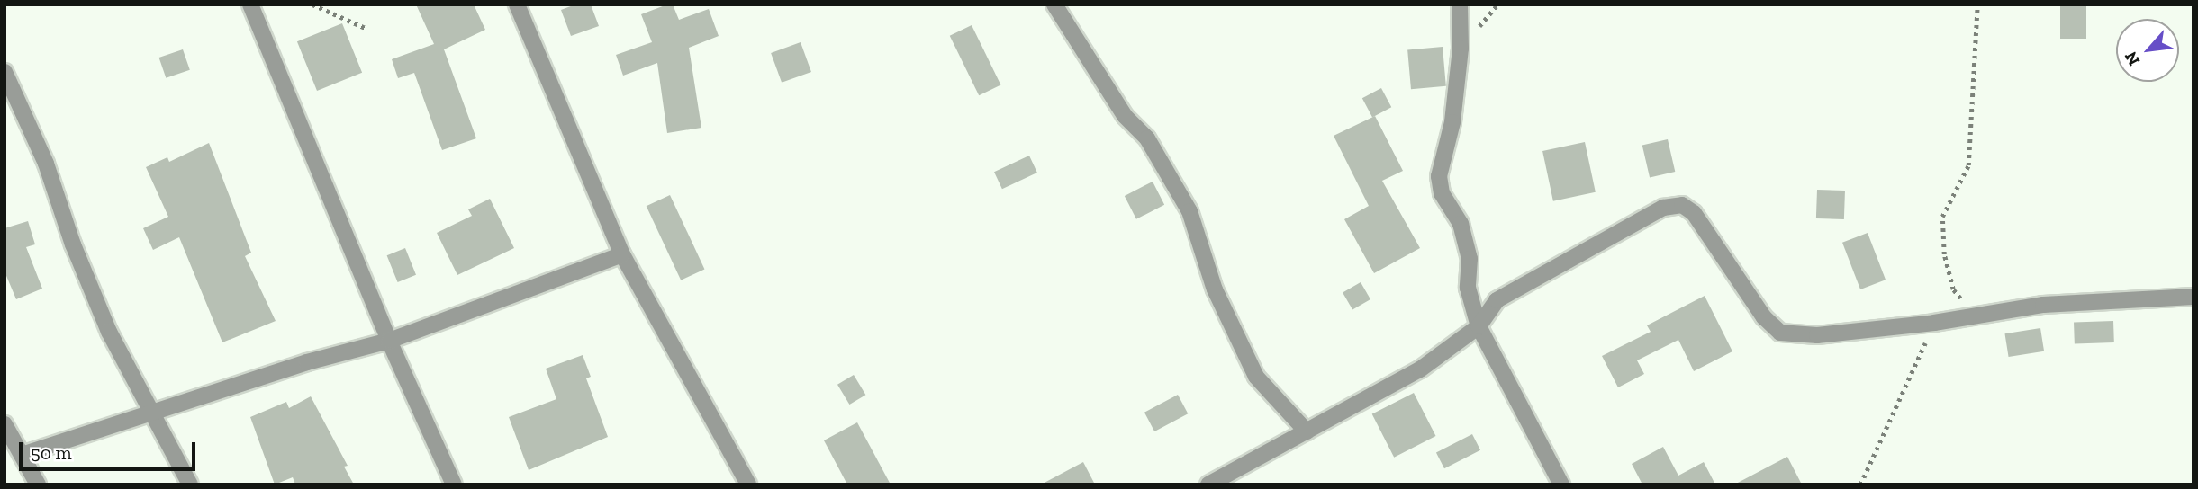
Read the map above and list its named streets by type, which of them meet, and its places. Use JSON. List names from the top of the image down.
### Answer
{
  "scale_bar": "50 m",
  "north": "bottom left"
}
